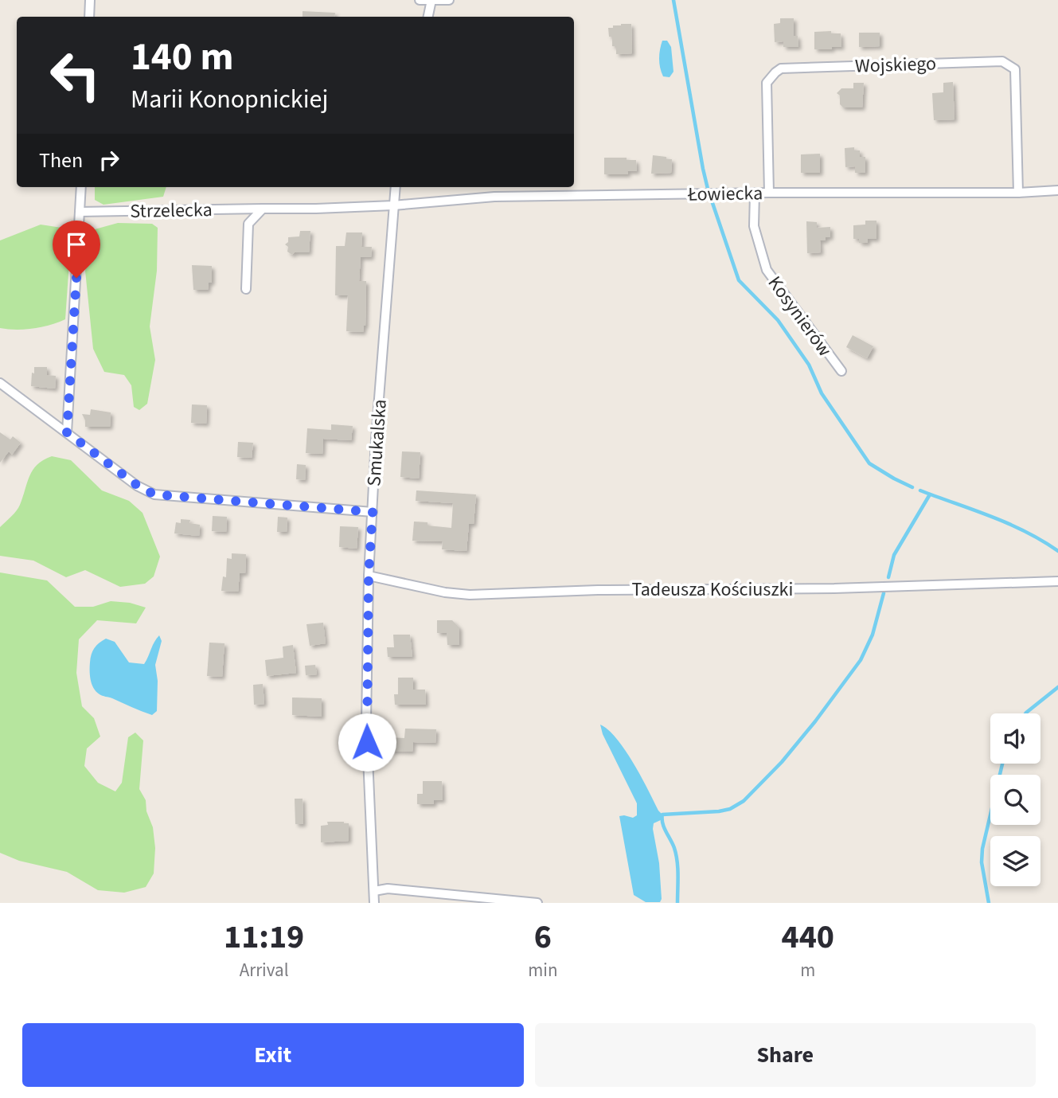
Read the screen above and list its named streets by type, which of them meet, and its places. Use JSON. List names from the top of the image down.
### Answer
{
  "streets": {
    "street": [
      "Wojskiego",
      "Łowiecka",
      "Strzelecka",
      "Kosynierów",
      "Smukalska",
      "Tadeusza Kościuszki"
    ]
  },
  "crossings": [
    ["Wojskiego", "Łowiecka"],
    ["Łowiecka", "Strzelecka"],
    ["Łowiecka", "Kosynierów"],
    ["Łowiecka", "Smukalska"],
    ["Strzelecka", "Smukalska"],
    ["Smukalska", "Tadeusza Kościuszki"]
  ],
  "page": {
    "turn": ["140 m", "Marii Konopnickiej"],
    "then": "Then",
    "eta": [
      "11:19",
      "Arrival",
      "6",
      "min",
      "440",
      "m"
    ],
    "buttons": ["Exit", "Share"]
  }
}
